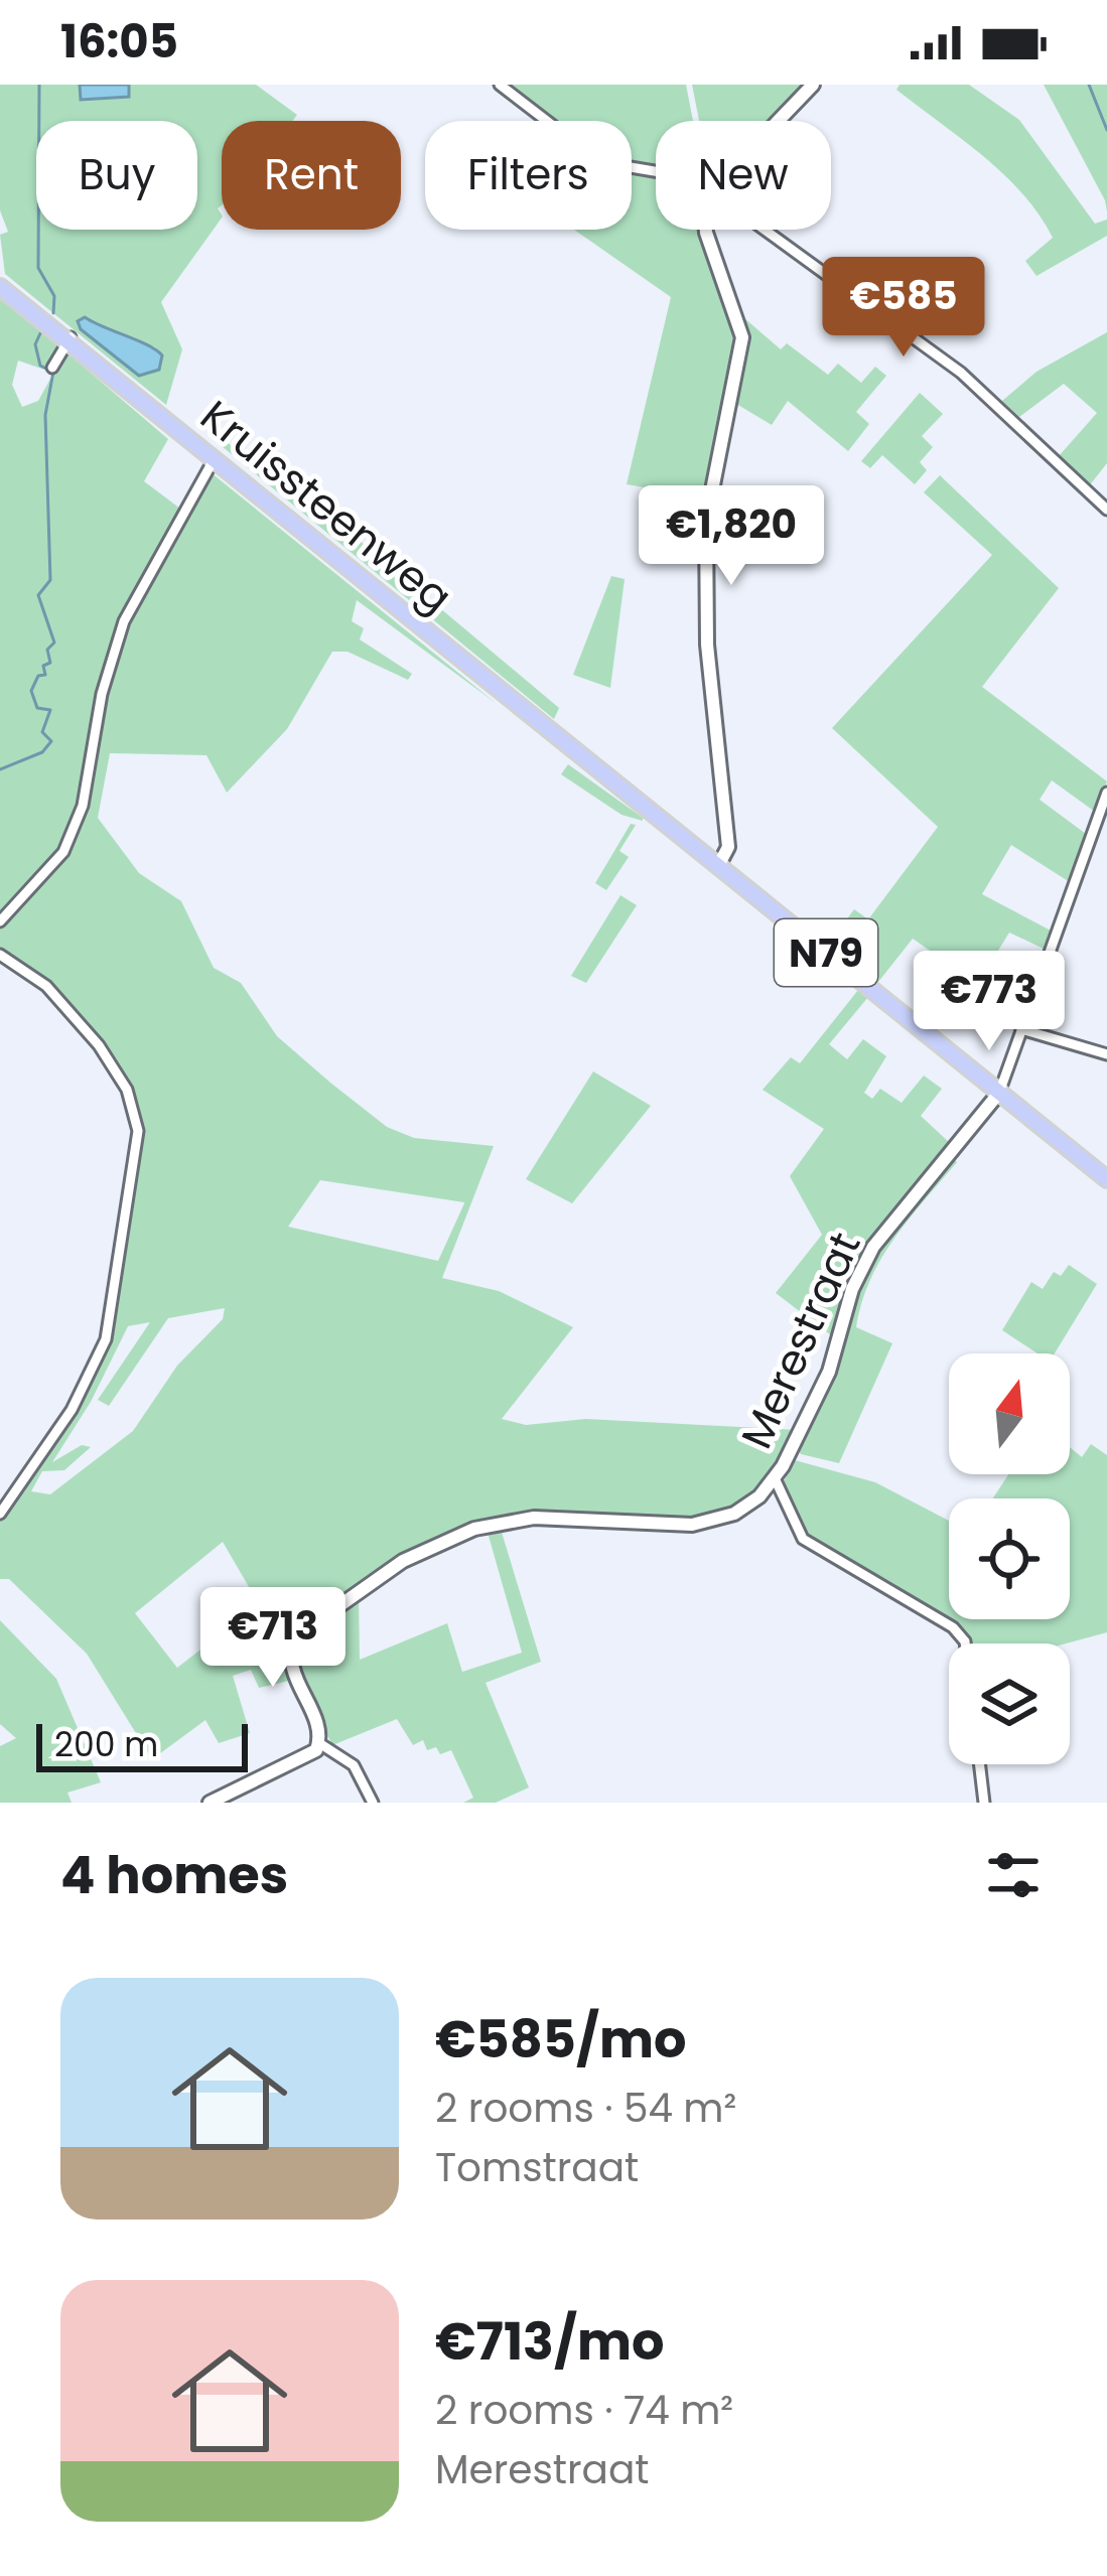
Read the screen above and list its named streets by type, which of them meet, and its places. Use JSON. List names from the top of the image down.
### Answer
{
  "streets": {
    "main road": ["Kruissteenweg", "N79"],
    "street": ["Merestraat"]
  },
  "crossings": [
    ["Kruissteenweg", "Merestraat"]
  ],
  "scale_bar": "200 m",
  "north": "top",
  "page": {
    "status": "16:05",
    "chip": [
      "Buy",
      "Rent",
      "Filters",
      "New"
    ],
    "price": [
      "€585",
      "€1,820",
      "€773",
      "€713"
    ],
    "scale": "200 m",
    "heading": "4 homes",
    "list": [
      {
        "name": "€585/mo",
        "note": "2 rooms · 54 m² · Tomstraat"
      },
      {
        "name": "€713/mo",
        "note": "2 rooms · 74 m² · Merestraat"
      }
    ]
  }
}
